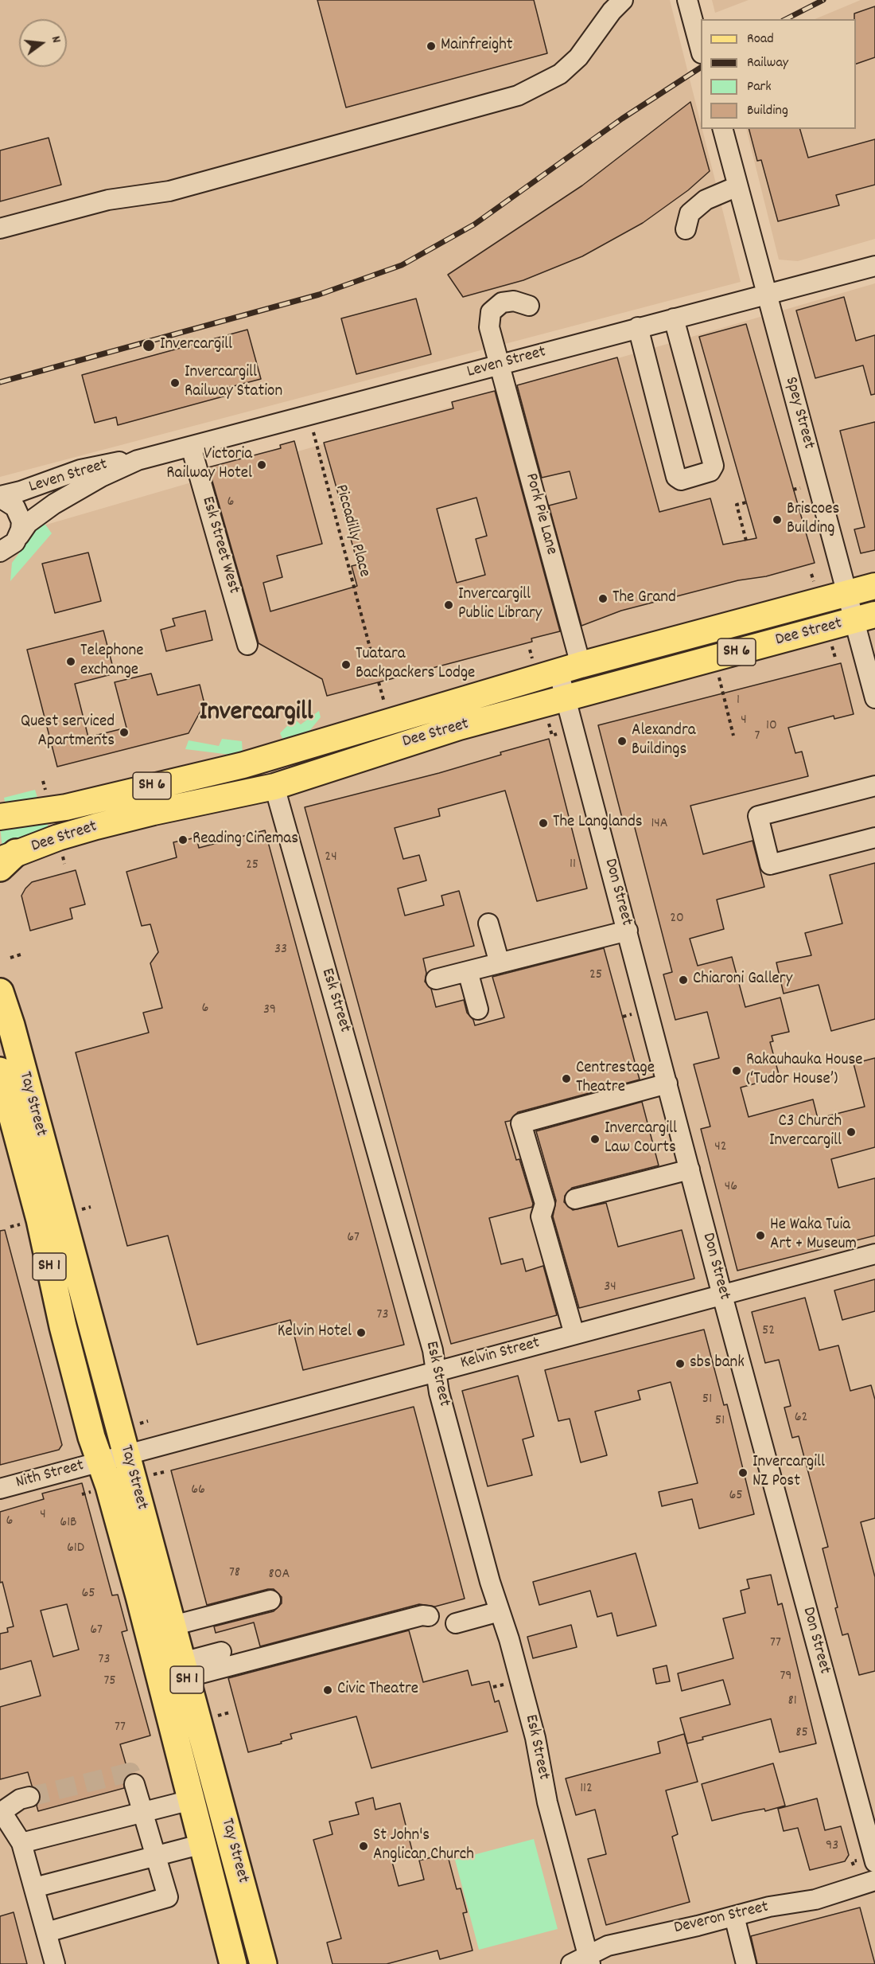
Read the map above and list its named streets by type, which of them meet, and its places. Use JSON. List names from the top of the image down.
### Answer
{
  "streets": {
    "highway": ["Tay Street", "SH 1"],
    "main road": ["Dee Street", "SH 6"],
    "street": [
      "Leven Street",
      "Spey Street",
      "Pork Pie Lane",
      "Esk Street West",
      "Don Street",
      "Esk Street",
      "Kelvin Street",
      "Nith Street",
      "Deveron Street"
    ],
    "path": ["Piccadilly Place"]
  },
  "crossings": [
    ["Leven Street", "Spey Street"],
    ["Leven Street", "Pork Pie Lane"],
    ["Leven Street", "Piccadilly Place"],
    ["Leven Street", "Esk Street West"],
    ["Spey Street", "Dee Street"],
    ["Pork Pie Lane", "Dee Street"],
    ["Pork Pie Lane", "Don Street"],
    ["Dee Street", "Don Street"],
    ["Dee Street", "Esk Street"],
    ["Don Street", "Kelvin Street"],
    ["Esk Street", "Kelvin Street"],
    ["Esk Street", "Deveron Street"],
    ["Tay Street", "Kelvin Street"],
    ["Tay Street", "Nith Street"],
    ["Kelvin Street", "Nith Street"]
  ],
  "districts": ["Invercargill"],
  "places": [
    "Mainfreight",
    "Invercargill",
    "Invercargill Railway Station",
    "Victoria Railway Hotel",
    "Briscoes Building",
    "The Grand",
    "Invercargill Public Library",
    "Telephone exchange",
    "Tuatara Backpackers Lodge",
    "Quest serviced Apartments",
    "Alexandra Buildings",
    "The Langlands",
    "Reading Cinemas",
    "Chiaroni Gallery",
    "Rakauhauka House (‘Tudor House’)",
    "Centrestage Theatre",
    "C3 Church Invercargill",
    "Invercargill Law Courts",
    "He Waka Tuia Art + Museum",
    "Kelvin Hotel",
    "sbs bank",
    "Invercargill NZ Post",
    "Civic Theatre",
    "St John's Anglican Church"
  ],
  "house_numbers": [
    "6",
    "1",
    "4",
    "10",
    "7",
    "14A",
    "24",
    "11",
    "25",
    "20",
    "33",
    "25",
    "6",
    "39",
    "42",
    "46",
    "67",
    "34",
    "73",
    "52",
    "51",
    "62",
    "51",
    "66",
    "65",
    "4",
    "6",
    "61B",
    "61D",
    "78",
    "80A",
    "65",
    "67",
    "77",
    "73",
    "79",
    "75",
    "81",
    "77",
    "85",
    "112",
    "93"
  ],
  "legend": [
    "Road",
    "Railway",
    "Park",
    "Building"
  ],
  "north": "right"
}
